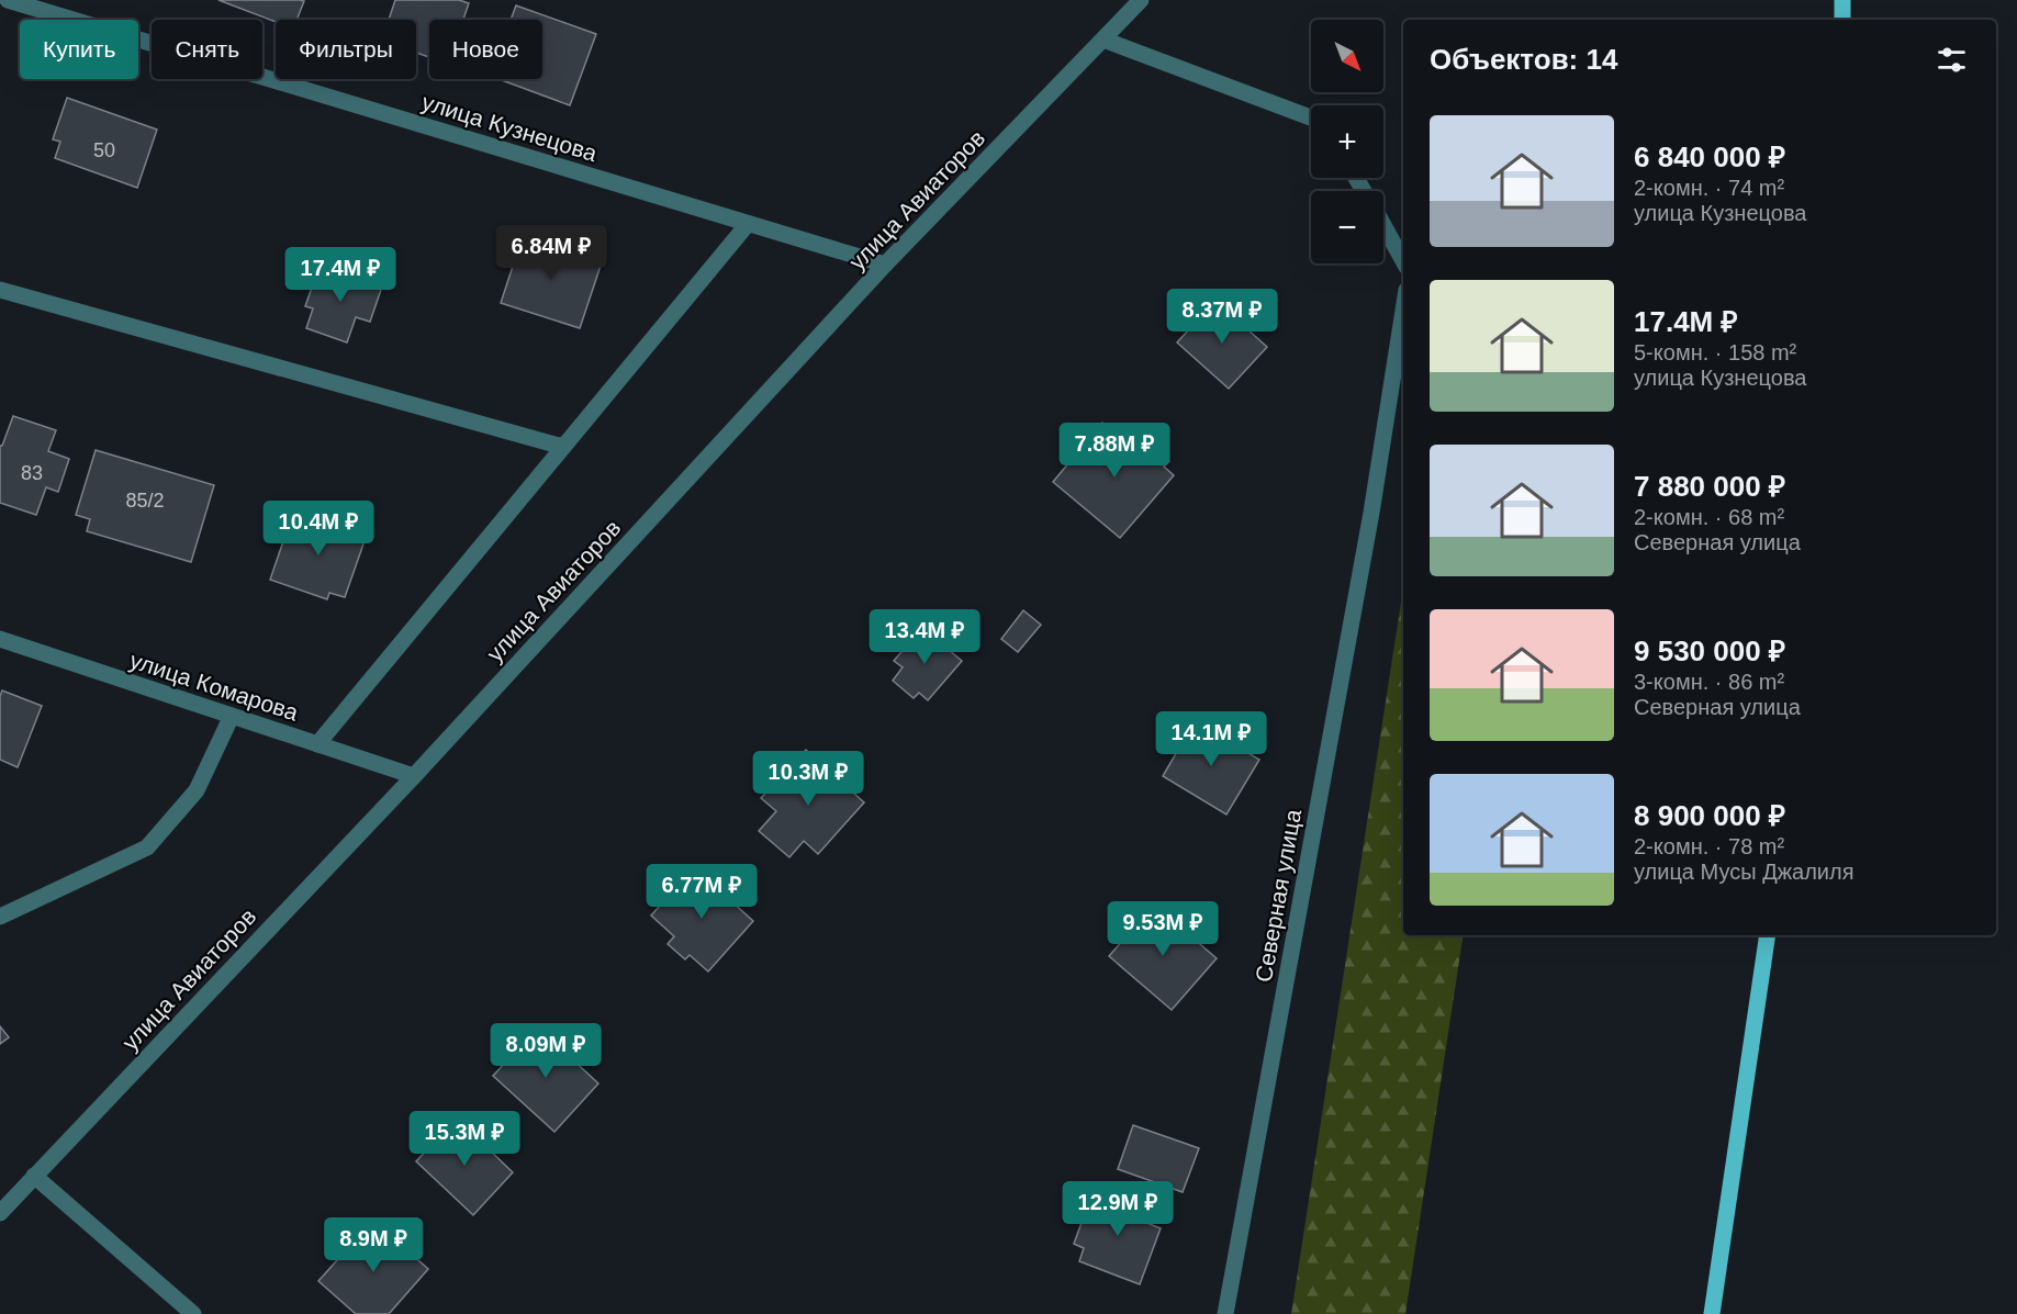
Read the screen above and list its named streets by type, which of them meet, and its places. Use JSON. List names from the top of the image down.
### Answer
{
  "streets": {
    "street": [
      "улица Кузнецова",
      "улица Авиаторов",
      "улица Комарова",
      "Северная улица"
    ]
  },
  "crossings": [
    ["улица Кузнецова", "улица Авиаторов"],
    ["улица Авиаторов", "улица Комарова"]
  ],
  "house_numbers": ["50", "83", "85/2"],
  "north": "bottom right",
  "page": {
    "map_buttons": ["+", "−"],
    "chip": [
      "Купить",
      "Снять",
      "Фильтры",
      "Новое"
    ],
    "heading": "Объектов: 14",
    "list": [
      {
        "name": "6 840 000 ₽",
        "note": "2-комн. · 74 m² · улица Кузнецова"
      },
      {
        "name": "17.4M ₽",
        "note": "5-комн. · 158 m² · улица Кузнецова"
      },
      {
        "name": "7 880 000 ₽",
        "note": "2-комн. · 68 m² · Северная улица"
      },
      {
        "name": "9 530 000 ₽",
        "note": "3-комн. · 86 m² · Северная улица"
      },
      {
        "name": "8 900 000 ₽",
        "note": "2-комн. · 78 m² · улица Мусы Джалиля"
      }
    ],
    "price": [
      "6.84M ₽",
      "17.4M ₽",
      "8.37M ₽",
      "7.88M ₽",
      "10.4M ₽",
      "13.4M ₽",
      "14.1M ₽",
      "10.3M ₽",
      "6.77M ₽",
      "9.53M ₽",
      "8.09M ₽",
      "15.3M ₽",
      "12.9M ₽",
      "8.9M ₽"
    ]
  }
}
